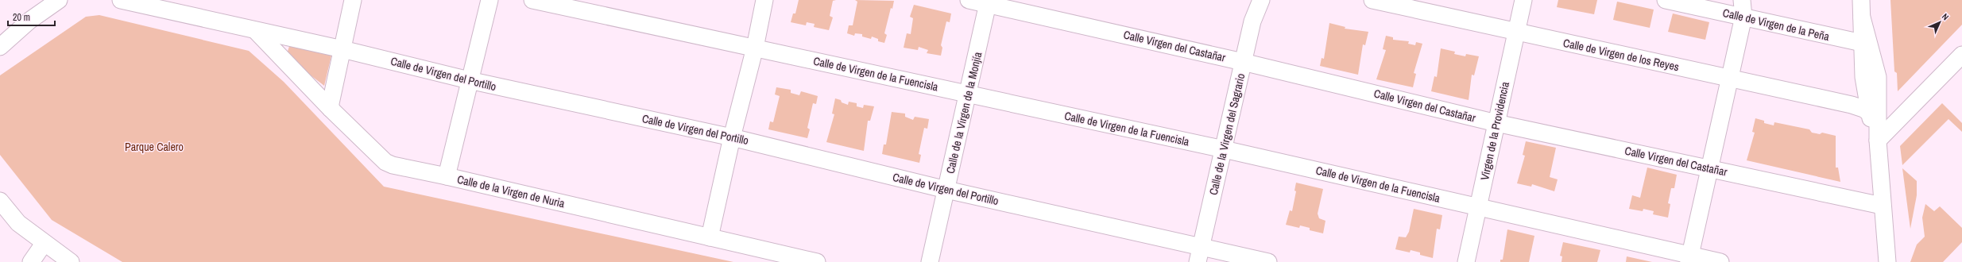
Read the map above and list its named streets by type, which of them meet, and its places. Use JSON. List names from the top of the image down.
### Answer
{
  "streets": {
    "street": [
      "Calle de Virgen de la Peña",
      "Calle Virgen del Castañar",
      "Calle de Virgen de los Reyes",
      "Calle de Virgen del Portillo",
      "Calle de Virgen de la Fuencisla",
      "Calle de la Virgen de la Monjía",
      "Virgen de la Providencia",
      "Calle de la Virgen del Sagrario",
      "Calle de la Virgen de Nuria"
    ]
  },
  "crossings": [
    ["Calle Virgen del Castañar", "Calle de la Virgen de la Monjía"],
    ["Calle Virgen del Castañar", "Virgen de la Providencia"],
    ["Calle Virgen del Castañar", "Calle de la Virgen del Sagrario"],
    ["Calle de Virgen de los Reyes", "Virgen de la Providencia"],
    ["Calle de Virgen del Portillo", "Calle de la Virgen de la Monjía"],
    ["Calle de Virgen del Portillo", "Calle de la Virgen del Sagrario"],
    ["Calle de Virgen del Portillo", "Calle de la Virgen de Nuria"],
    ["Calle de Virgen de la Fuencisla", "Calle de la Virgen de la Monjía"],
    ["Calle de Virgen de la Fuencisla", "Virgen de la Providencia"],
    ["Calle de Virgen de la Fuencisla", "Calle de la Virgen del Sagrario"]
  ],
  "parks": ["Parque Calero"],
  "scale_bar": "20 m",
  "north": "top right"
}
